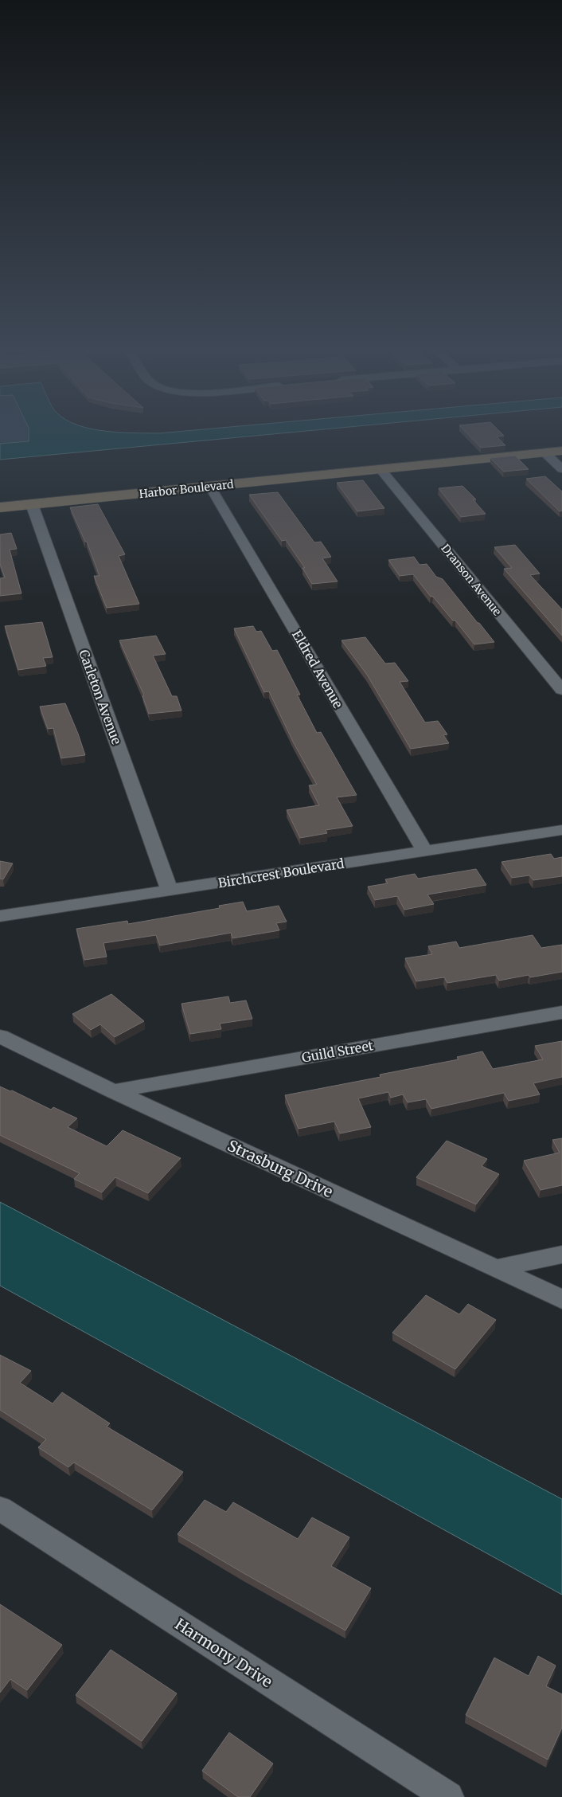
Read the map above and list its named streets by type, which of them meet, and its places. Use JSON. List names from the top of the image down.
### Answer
{
  "streets": {
    "street": [
      "Harbor Boulevard",
      "Dranson Avenue",
      "Eldred Avenue",
      "Carleton Avenue",
      "Birchcrest Boulevard",
      "Guild Street",
      "Strasburg Drive",
      "Harmony Drive"
    ]
  },
  "crossings": [
    ["Harbor Boulevard", "Dranson Avenue"],
    ["Harbor Boulevard", "Eldred Avenue"],
    ["Harbor Boulevard", "Carleton Avenue"],
    ["Eldred Avenue", "Birchcrest Boulevard"],
    ["Carleton Avenue", "Birchcrest Boulevard"],
    ["Guild Street", "Strasburg Drive"]
  ]
}
